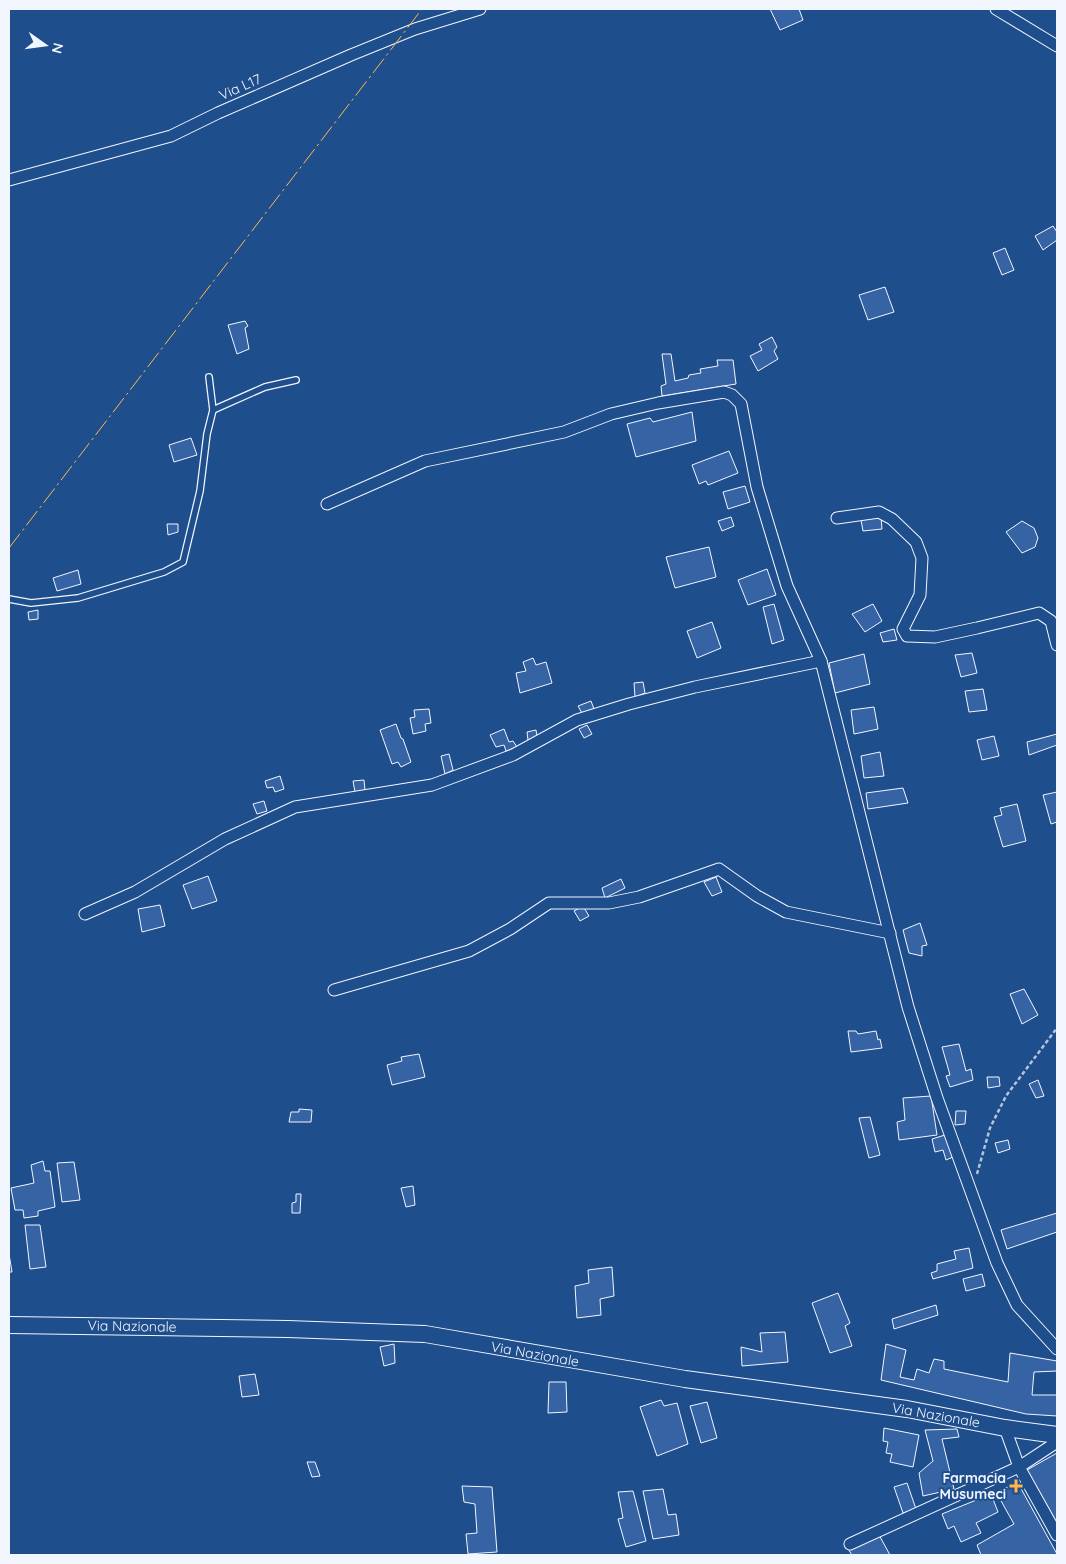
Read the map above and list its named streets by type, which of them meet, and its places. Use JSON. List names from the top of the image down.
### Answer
{
  "streets": {
    "main road": ["Via Nazionale"],
    "street": ["Via L17"]
  },
  "places": {
    "health": ["Farmacia Musumeci"]
  },
  "north": "right"
}
